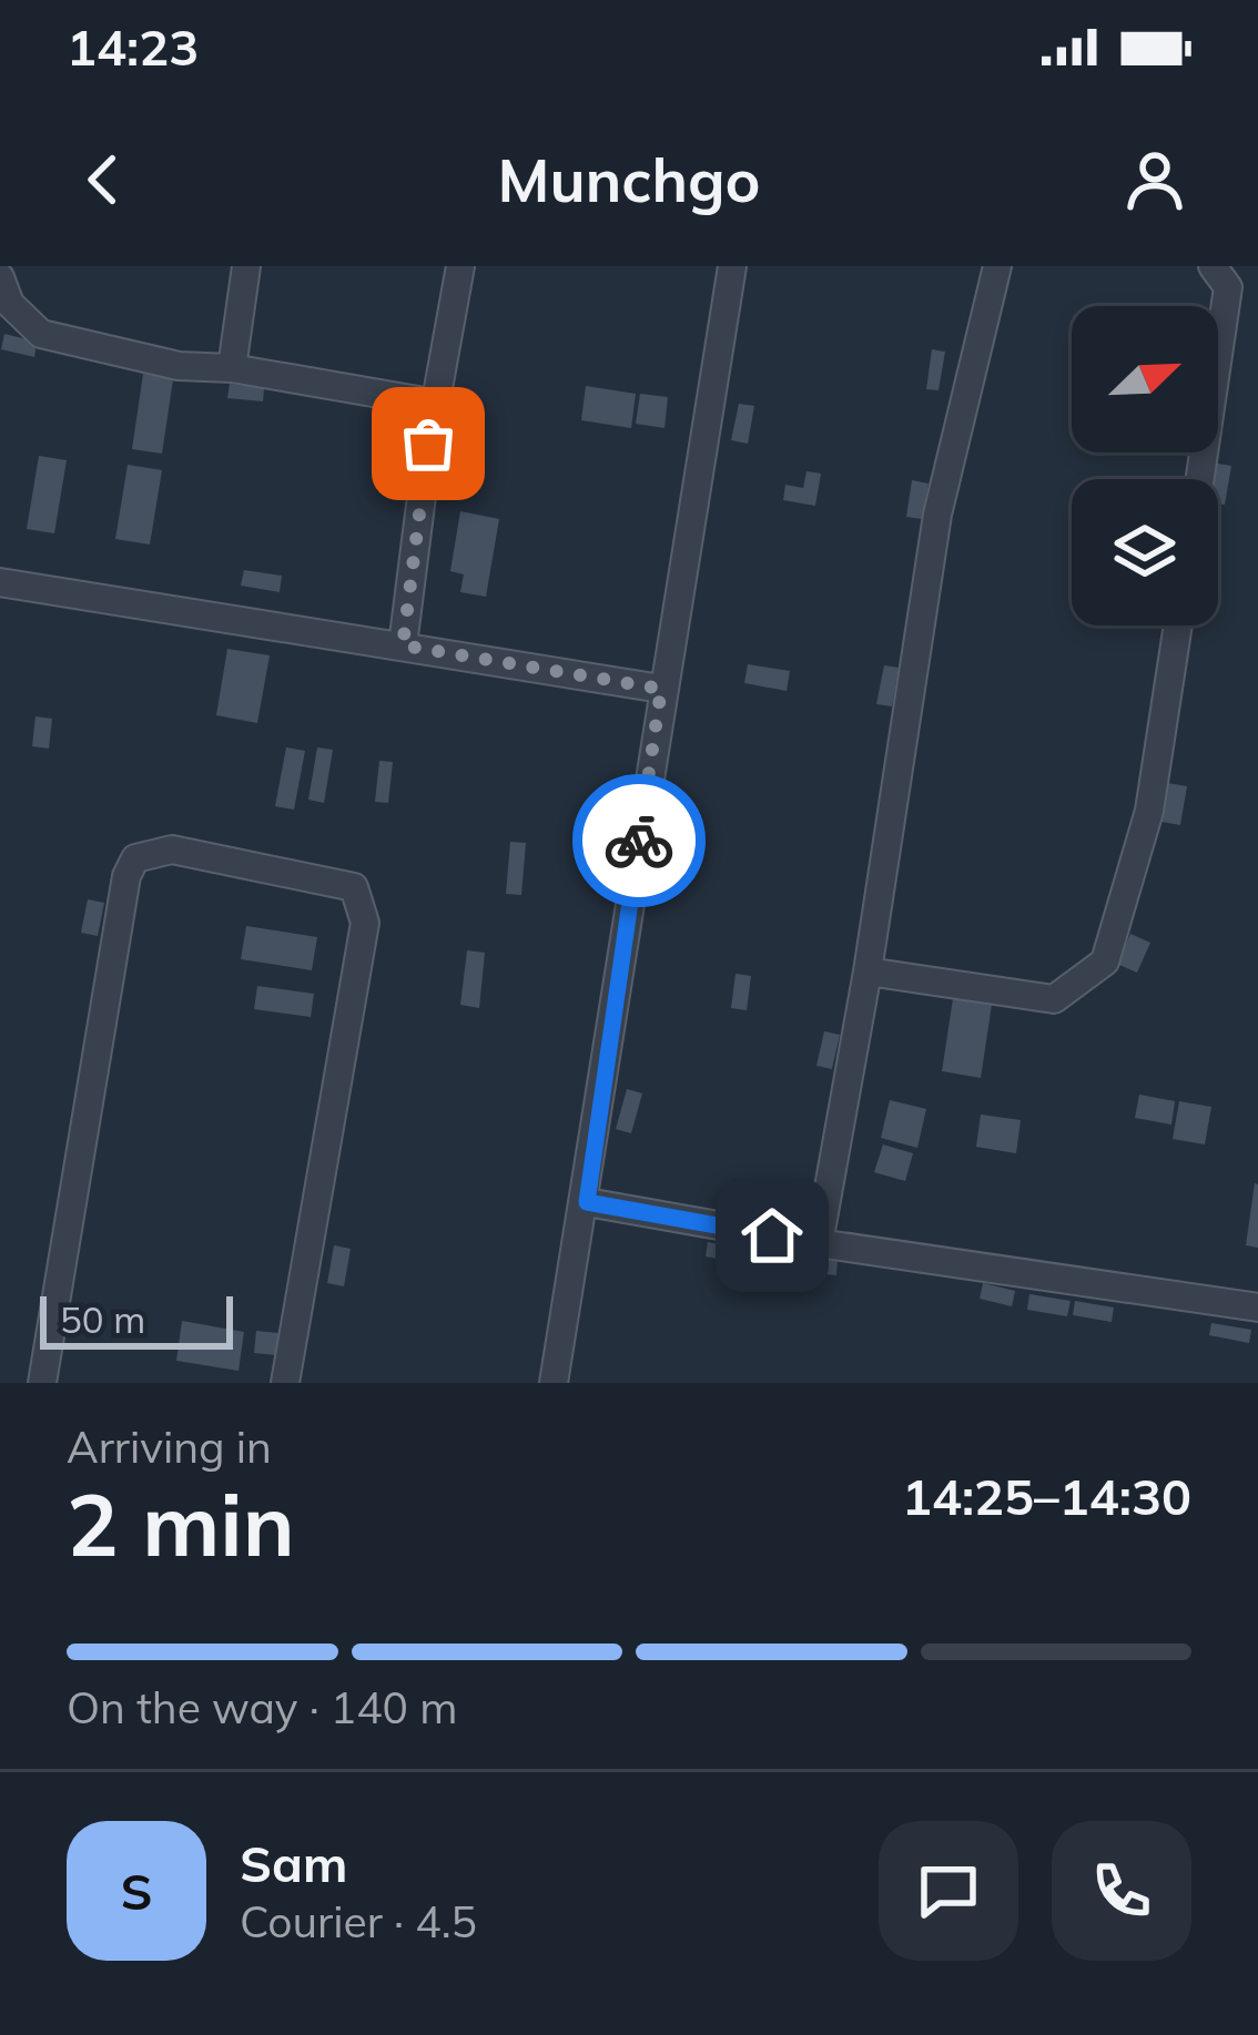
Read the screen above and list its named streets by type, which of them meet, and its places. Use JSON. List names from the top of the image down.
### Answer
{
  "scale_bar": "50 m",
  "north": "top right",
  "page": {
    "status": "14:23",
    "header": "Munchgo",
    "scale": "50 m",
    "heading": ["2 min", "Arriving in", "14:25–14:30"],
    "panel": ["Sam", "Courier · 4.5"],
    "bar": "On the way · 140 m",
    "round": "S"
  }
}
